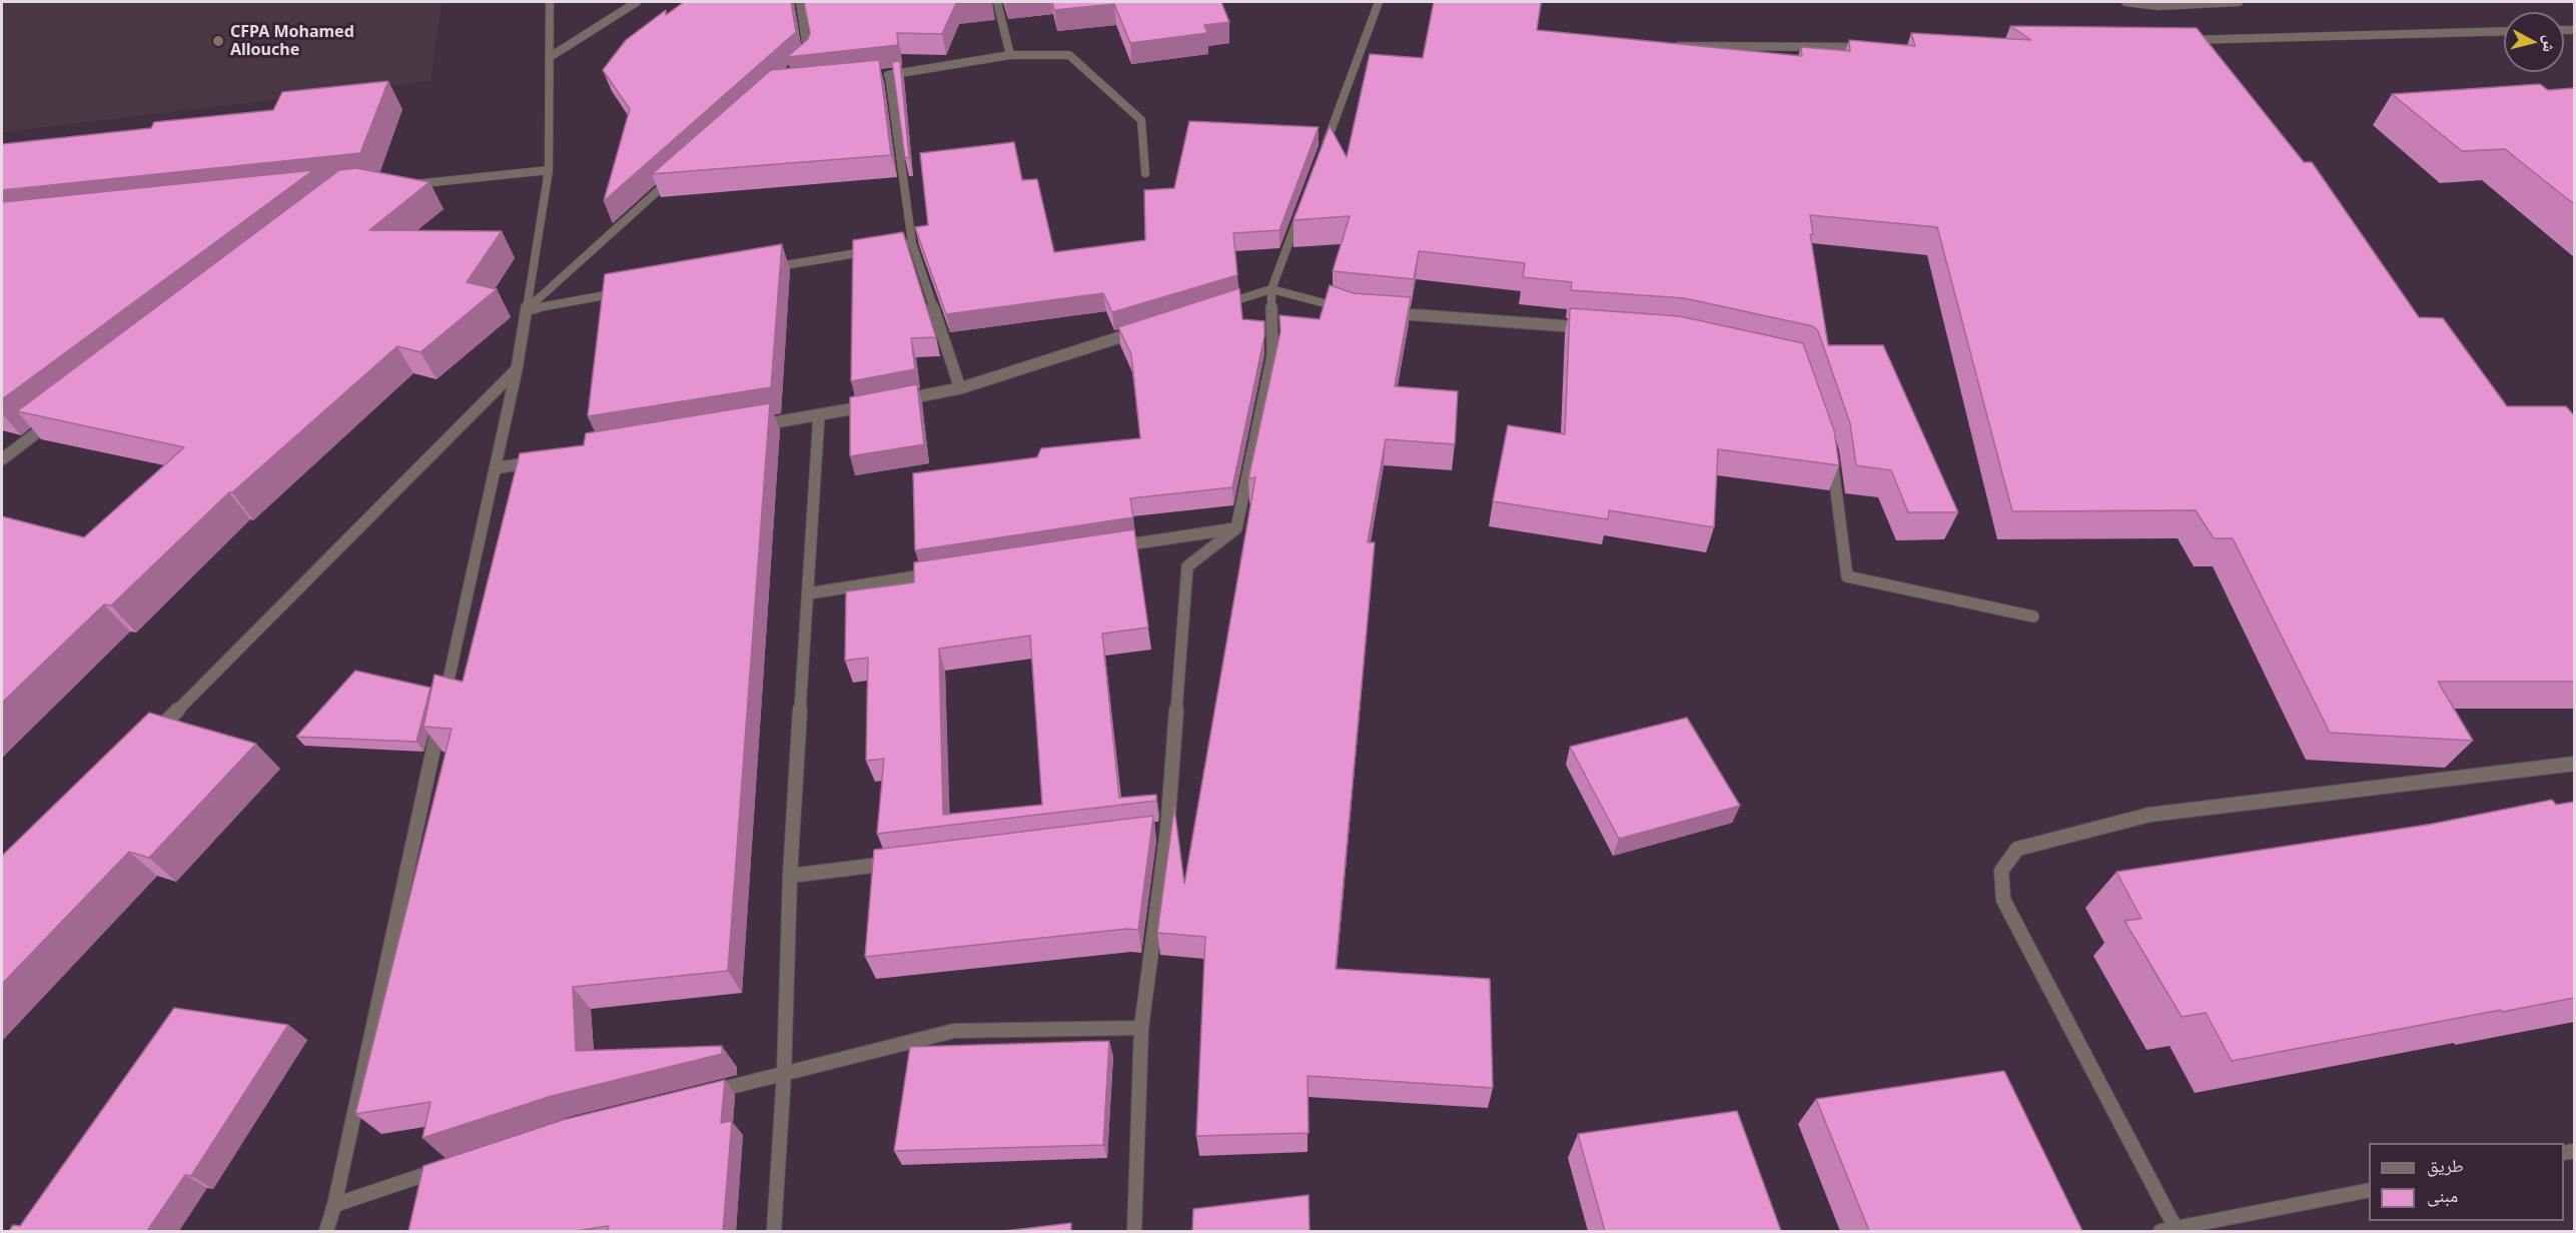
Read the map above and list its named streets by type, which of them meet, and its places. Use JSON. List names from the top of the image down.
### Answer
{
  "places": ["CFPA Mohamed Allouche"],
  "legend": ["طريق", "مبنى"],
  "north": "right"
}
